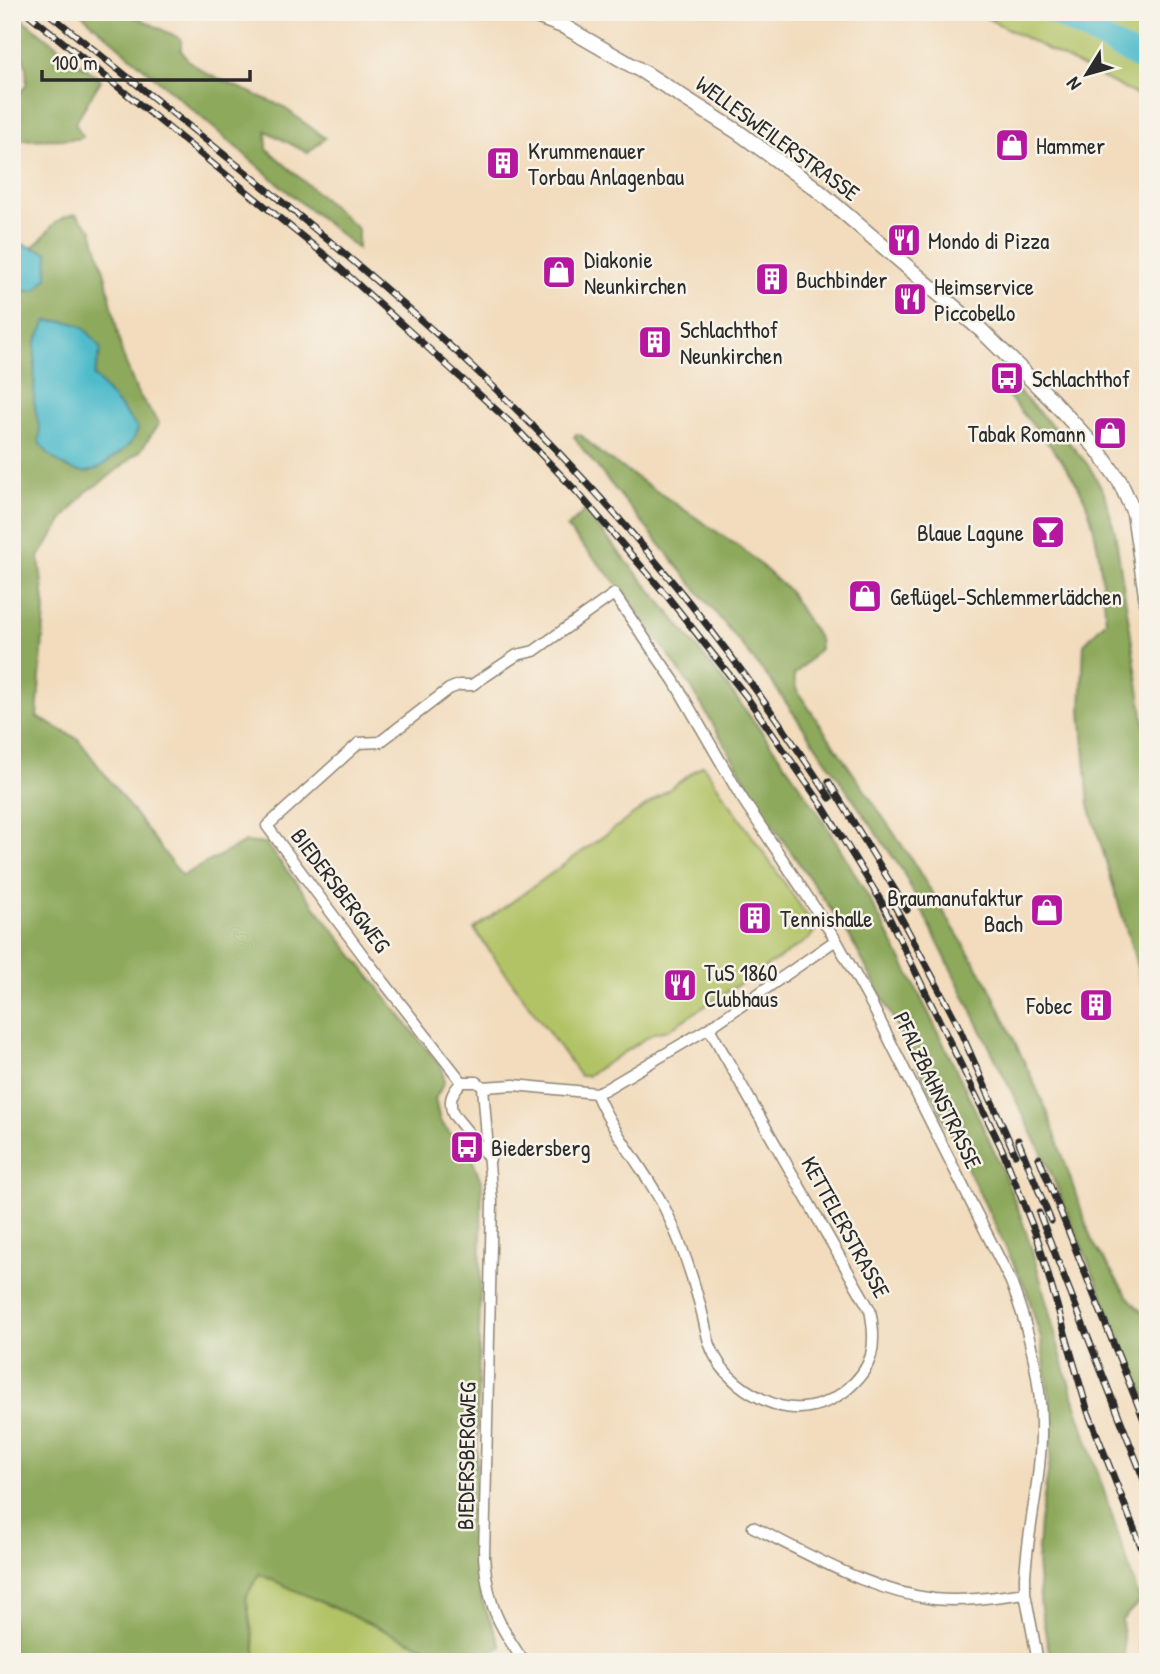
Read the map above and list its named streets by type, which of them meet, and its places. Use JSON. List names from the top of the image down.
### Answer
{
  "streets": {
    "street": [
      "WELLESWEILERSTRASSE",
      "BIEDERSBERGWEG",
      "PFALZBAHNSTRASSE",
      "KETTELERSTRASSE"
    ]
  },
  "crossings": [
    ["BIEDERSBERGWEG", "PFALZBAHNSTRASSE"]
  ],
  "places": {
    "shop": [
      "Hammer",
      "Diakonie Neunkirchen",
      "Tabak Romann",
      "Geflügel-Schlemmerlädchen",
      "Braumanufaktur Bach"
    ],
    "building": [
      "Krummenauer Torbau Anlagenbau",
      "Buchbinder",
      "Schlachthof Neunkirchen",
      "Tennishalle",
      "Fobec"
    ],
    "restaurant": ["Mondo di Pizza", "Heimservice Piccobello", "TuS 1860 Clubhaus"],
    "bus stop": ["Schlachthof", "Biedersberg"],
    "bar": ["Blaue Lagune"]
  },
  "scale_bar": "100 m",
  "north": "bottom left"
}
